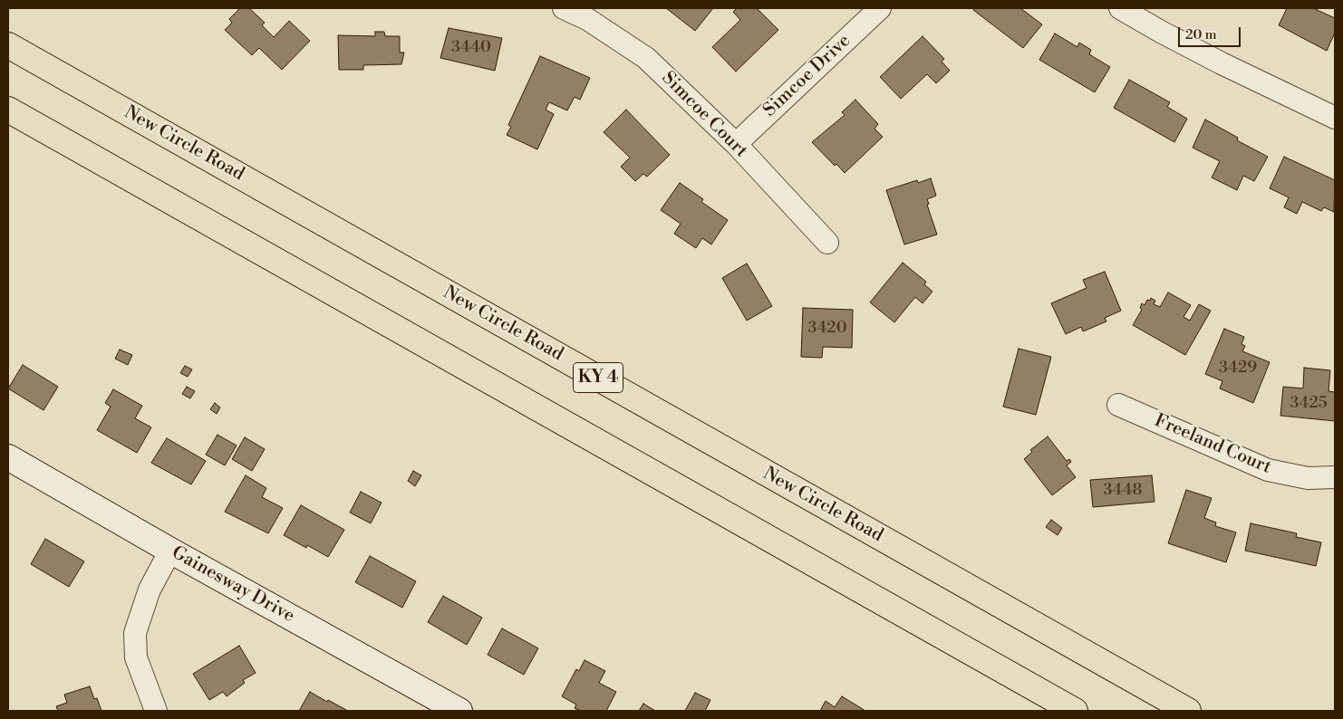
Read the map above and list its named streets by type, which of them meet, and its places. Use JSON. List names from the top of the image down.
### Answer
{
  "streets": {
    "highway": ["New Circle Road", "KY 4"],
    "street": [
      "Simcoe Drive",
      "Simcoe Court",
      "Freeland Court",
      "Gainesway Drive"
    ]
  },
  "crossings": [
    ["Simcoe Drive", "Simcoe Court"]
  ],
  "house_numbers": [
    "3440",
    "3420",
    "3429",
    "3425",
    "3448"
  ],
  "scale_bar": "20 m"
}
